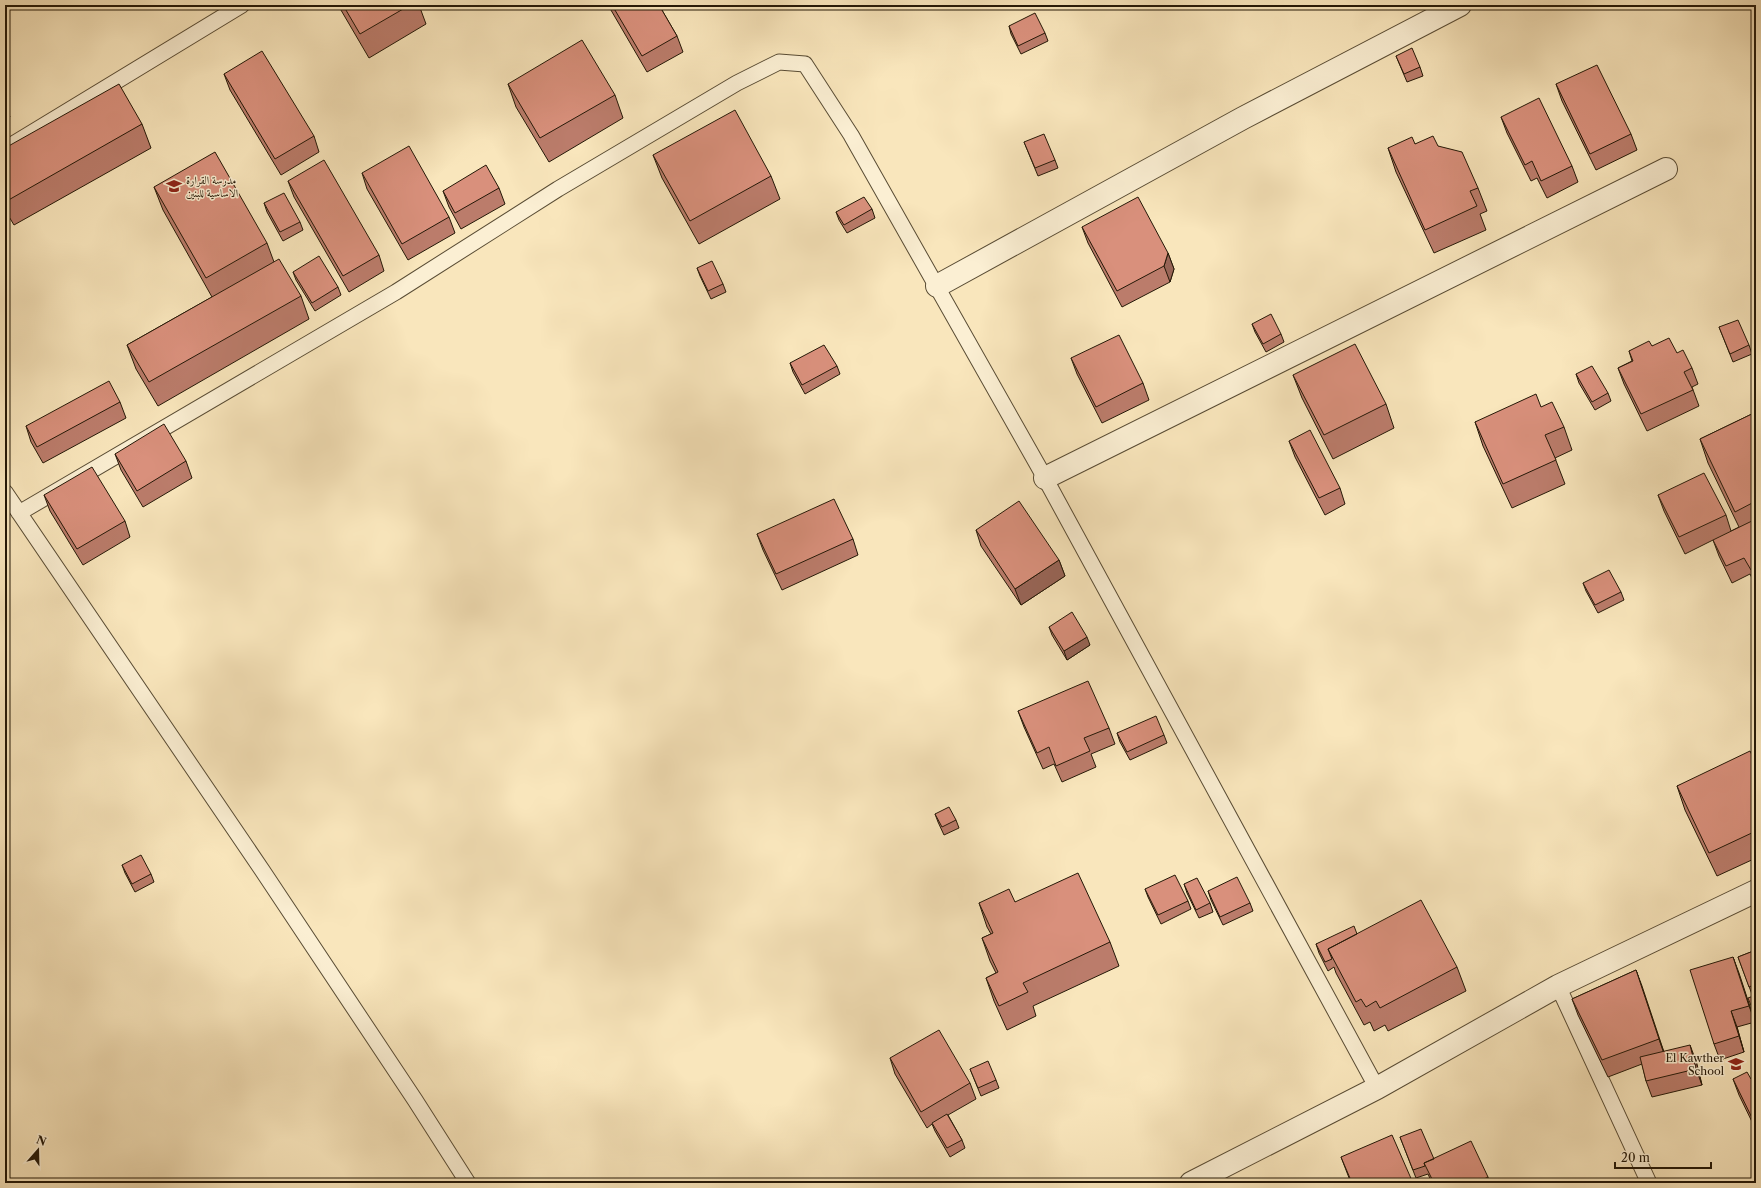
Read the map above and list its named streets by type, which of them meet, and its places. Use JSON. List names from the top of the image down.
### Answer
{
  "places": {
    "school or university": ["مدرسة القرارة الاساسية للبنين", "El Kawther School"]
  },
  "scale_bar": "20 m",
  "north": "top"
}
